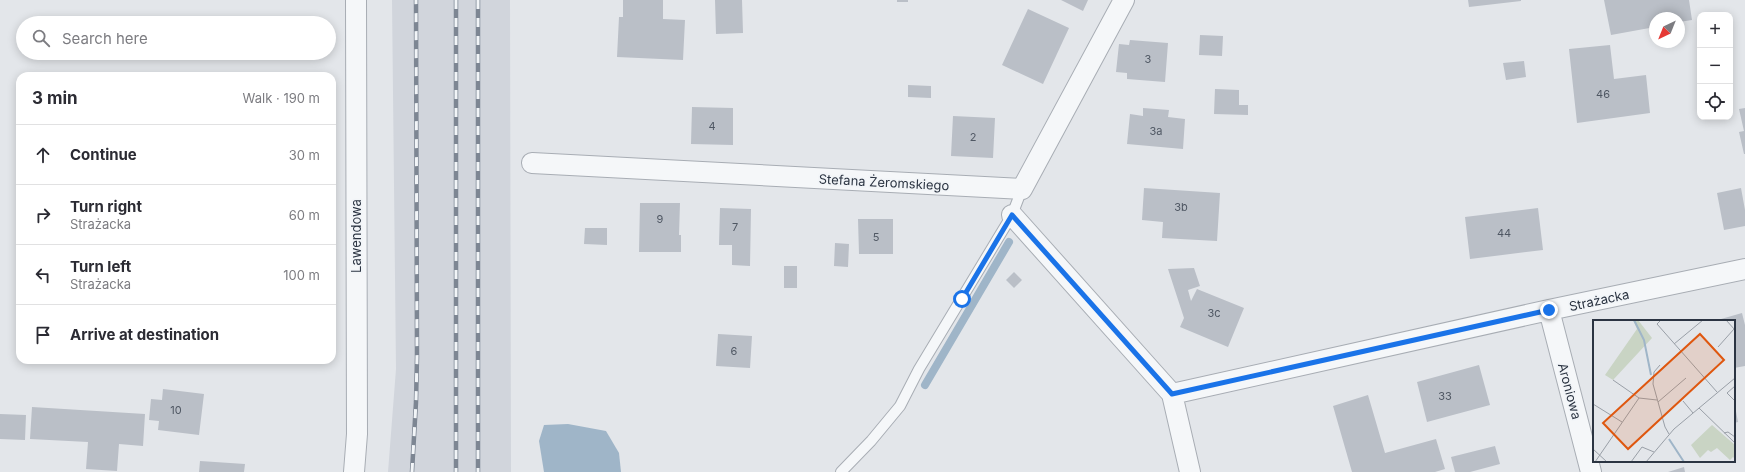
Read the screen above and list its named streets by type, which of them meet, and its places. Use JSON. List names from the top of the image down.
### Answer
{
  "streets": {
    "street": [
      "Stefana Żeromskiego",
      "Lawendowa",
      "Strażacka",
      "Aroniowa"
    ]
  },
  "crossings": [
    ["Strażacka", "Aroniowa"]
  ],
  "house_numbers": [
    "3",
    "46",
    "4",
    "3a",
    "2",
    "3b",
    "9",
    "7",
    "44",
    "5",
    "3c",
    "6",
    "33",
    "10"
  ],
  "north": "bottom left",
  "page": {
    "map_buttons": ["+", "−"],
    "search": "Search here",
    "heading": ["3 min", "Walk · 190 m"],
    "list": [
      ["Continue", "30 m"],
      ["Turn right", "Strażacka", "60 m"],
      ["Turn left", "Strażacka", "100 m"],
      "Arrive at destination"
    ]
  }
}
